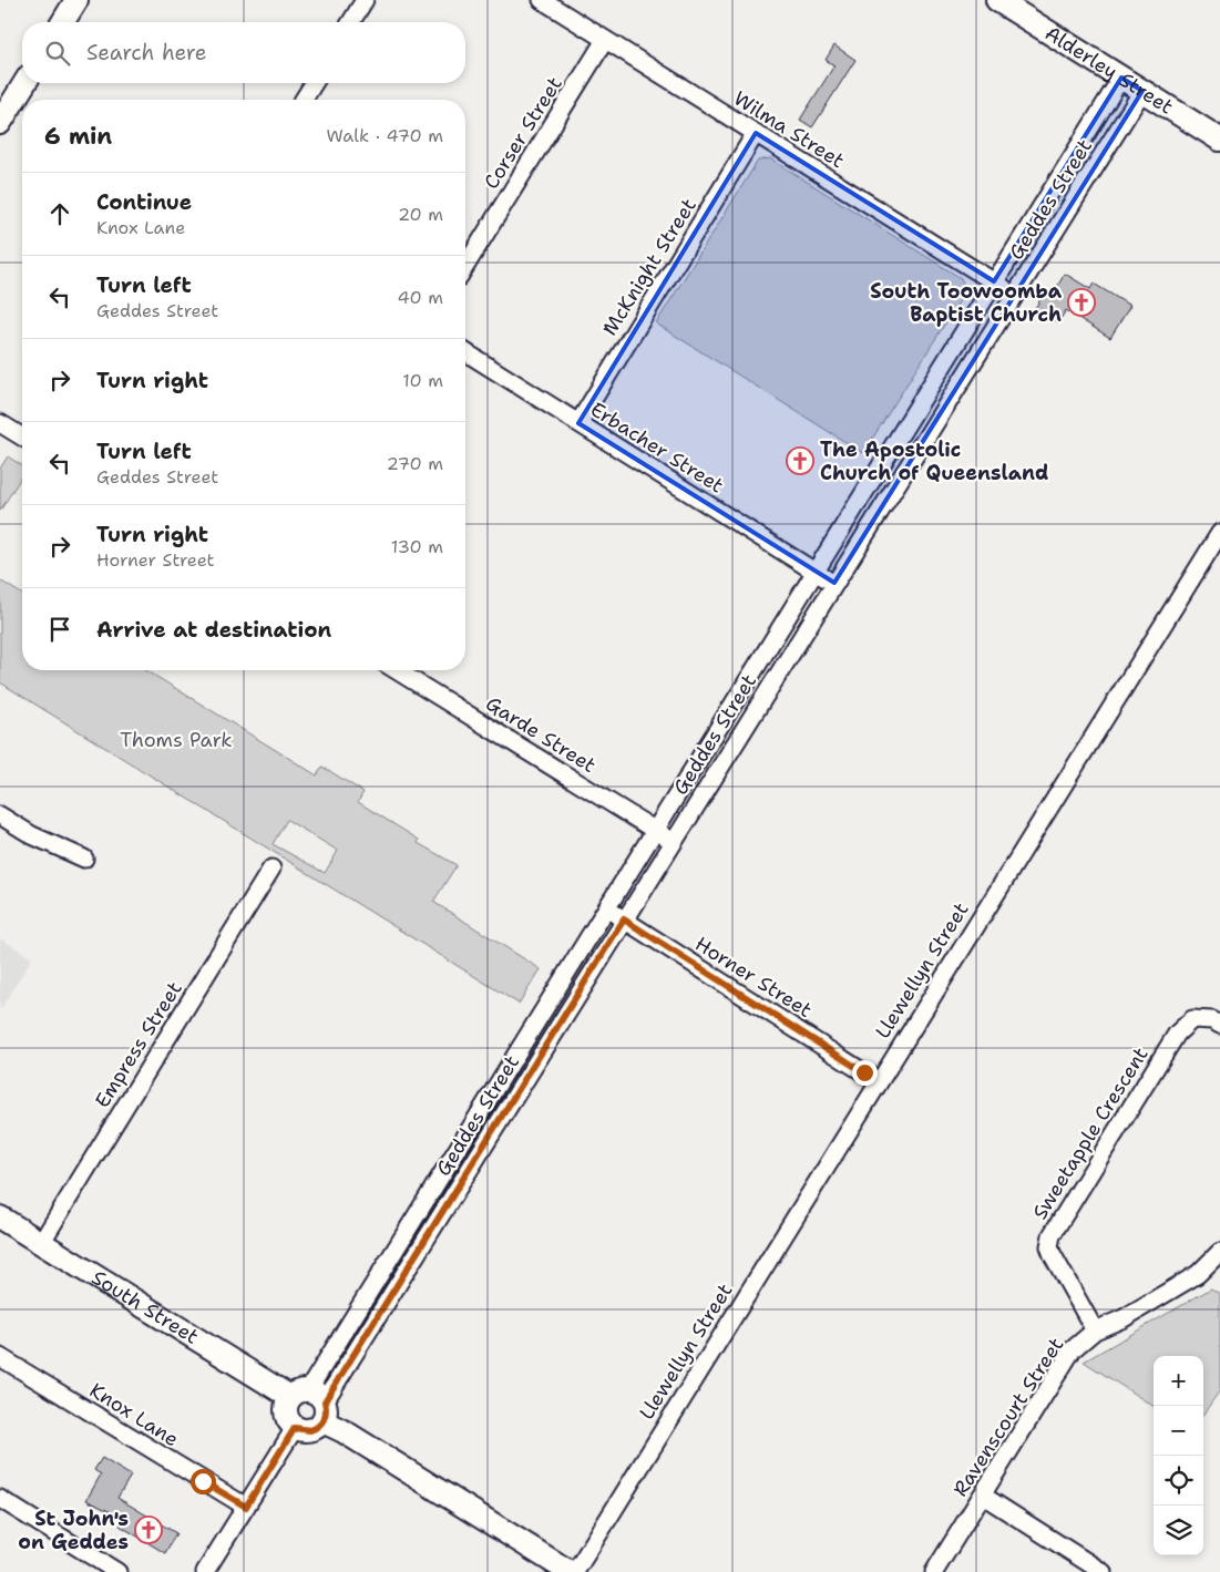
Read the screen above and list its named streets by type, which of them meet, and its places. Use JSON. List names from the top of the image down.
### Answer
{
  "streets": {
    "street": [
      "Alderley Street",
      "Wilma Street",
      "Corser Street",
      "Geddes Street",
      "McKnight Street",
      "Erbacher Street",
      "Garde Street",
      "Llewellyn Street",
      "Horner Street",
      "Empress Street",
      "Sweetapple Crescent",
      "South Street",
      "Knox Lane",
      "Ravenscourt Street"
    ]
  },
  "crossings": [
    ["Alderley Street", "Geddes Street"],
    ["Wilma Street", "Corser Street"],
    ["Wilma Street", "Geddes Street"],
    ["Wilma Street", "McKnight Street"],
    ["Geddes Street", "Erbacher Street"],
    ["Geddes Street", "Garde Street"],
    ["Geddes Street", "Horner Street"],
    ["Geddes Street", "South Street"],
    ["McKnight Street", "Erbacher Street"],
    ["Llewellyn Street", "Horner Street"],
    ["Empress Street", "South Street"],
    ["Sweetapple Crescent", "Ravenscourt Street"]
  ],
  "parks": ["Thoms Park"],
  "places": {
    "church": ["South Toowoomba Baptist Church", "The Apostolic Church of Queensland", "St John's on Geddes"]
  },
  "page": {
    "search": "Search here",
    "heading": ["6 min", "Walk · 470 m"],
    "list": [
      ["Continue", "Knox Lane", "20 m"],
      ["Turn left", "Geddes Street", "40 m"],
      ["Turn right", "10 m"],
      ["Turn left", "Geddes Street", "270 m"],
      ["Turn right", "Horner Street", "130 m"],
      "Arrive at destination"
    ],
    "map_buttons": ["+", "−"]
  }
}
